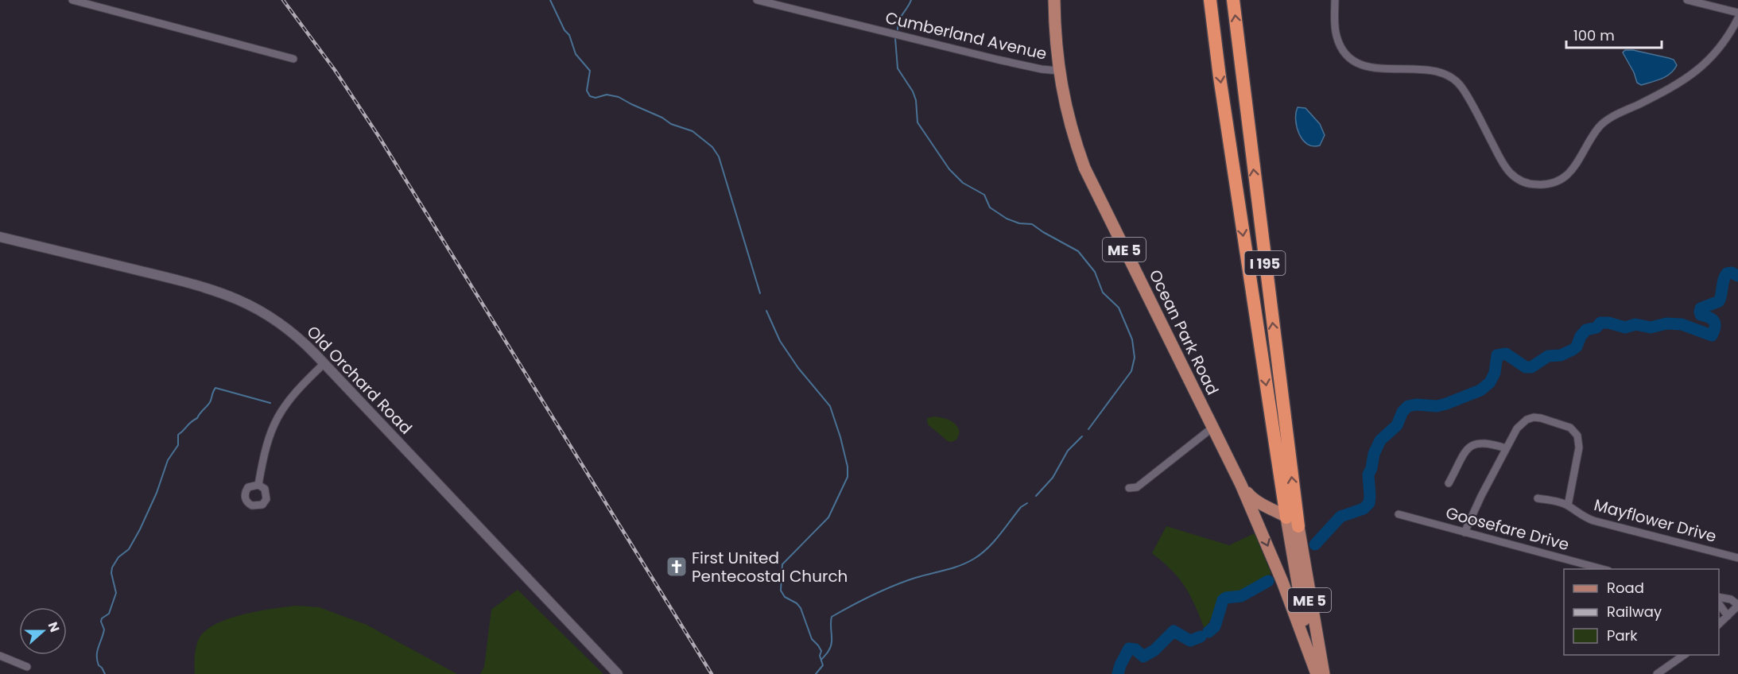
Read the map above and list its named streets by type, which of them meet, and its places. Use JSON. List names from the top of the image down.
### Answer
{
  "streets": {
    "highway": ["I 195"],
    "main road": ["ME 5", "Ocean Park Road"],
    "street": [
      "Cumberland Avenue",
      "Old Orchard Road",
      "Mayflower Drive",
      "Goosefare Drive"
    ]
  },
  "crossings": [
    ["Cumberland Avenue", "Ocean Park Road"],
    ["ME 5", "I 195"],
    ["ME 5", "Ocean Park Road"],
    ["I 195", "Ocean Park Road"]
  ],
  "places": {
    "church": ["First United Pentecostal Church"]
  },
  "legend": ["Road", "Railway", "Park"],
  "scale_bar": "100 m",
  "north": "right"
}
